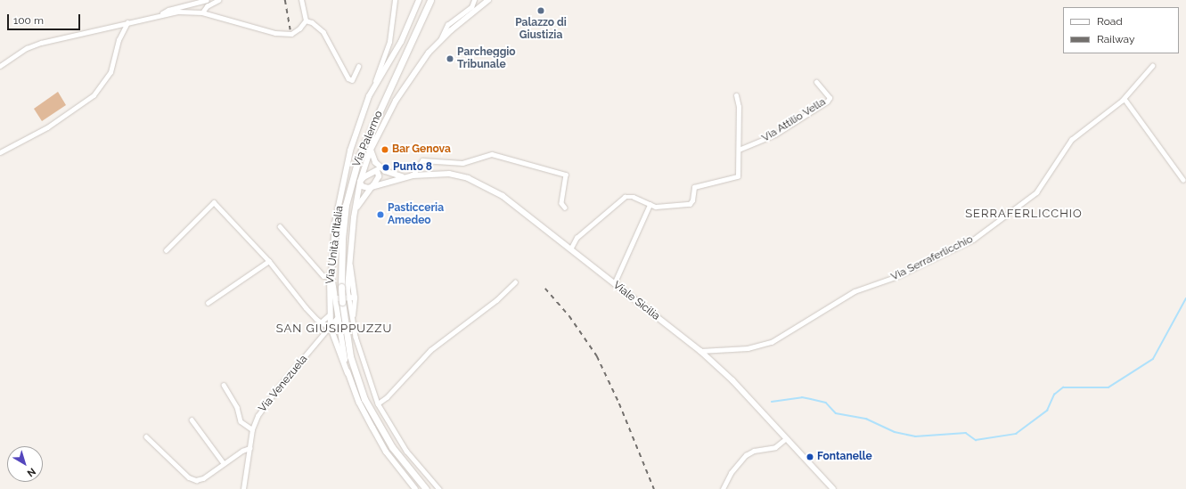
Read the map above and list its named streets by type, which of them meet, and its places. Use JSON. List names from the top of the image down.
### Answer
{
  "streets": {
    "main road": ["Via Palermo"],
    "street": [
      "Via Attilio Vella",
      "Via Unità d'Italia",
      "Via Serraferlicchio",
      "Viale Sicilia",
      "Via Venezuela"
    ]
  },
  "crossings": [
    ["Via Unità d'Italia", "Via Venezuela"],
    ["Via Serraferlicchio", "Viale Sicilia"]
  ],
  "districts": ["SERRAFERLICCHIO", "SAN GIUSIPPUZZU"],
  "places": [
    "Palazzo di Giustizia",
    "Parcheggio Tribunale",
    "Bar Genova",
    "Punto 8",
    "Pasticceria Amedeo",
    "Fontanelle"
  ],
  "legend": ["Road", "Railway"],
  "scale_bar": "100 m",
  "north": "bottom right"
}
